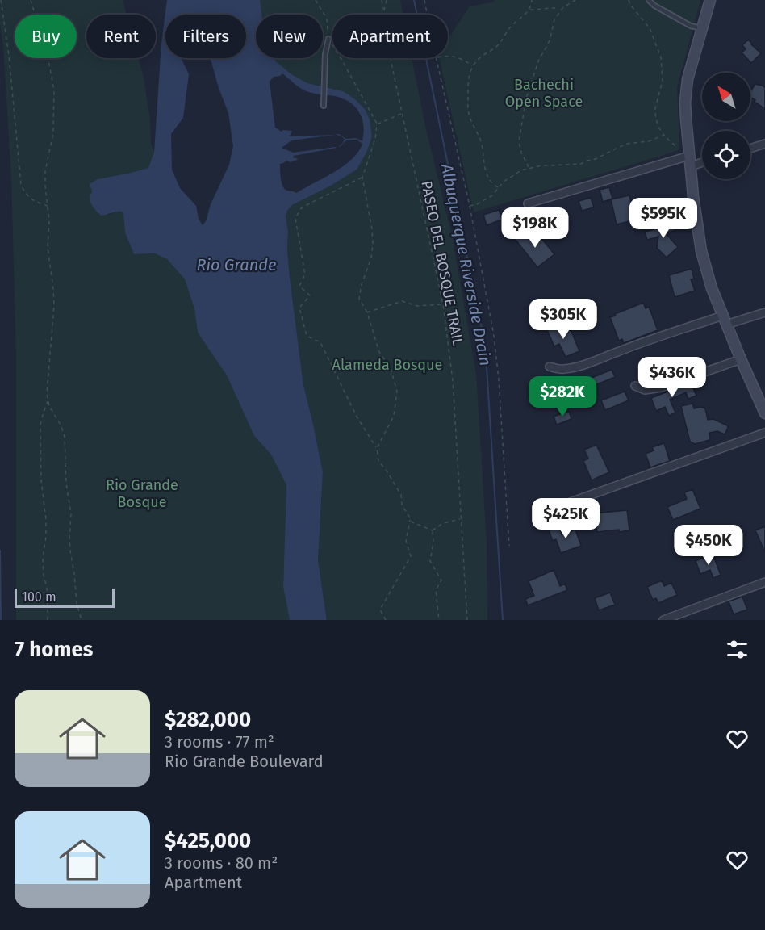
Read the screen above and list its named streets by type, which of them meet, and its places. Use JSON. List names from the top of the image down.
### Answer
{
  "streets": {
    "path": ["PASEO DEL BOSQUE TRAIL"]
  },
  "water": ["Rio Grande", "Albuquerque Riverside Drain"],
  "parks": ["Bachechi Open Space", "Alameda Bosque", "Rio Grande Bosque"],
  "scale_bar": "100 m",
  "north": "top left",
  "page": {
    "chip": [
      "Buy",
      "Rent",
      "Filters",
      "New",
      "Apartment"
    ],
    "price": [
      "$595K",
      "$198K",
      "$305K",
      "$436K",
      "$282K",
      "$425K",
      "$450K"
    ],
    "scale": "100 m",
    "heading": "7 homes",
    "list": [
      {
        "name": "$282,000",
        "note": "3 rooms · 77 m² · Rio Grande Boulevard"
      },
      {
        "name": "$425,000",
        "note": "3 rooms · 80 m² · Apartment"
      }
    ]
  }
}
